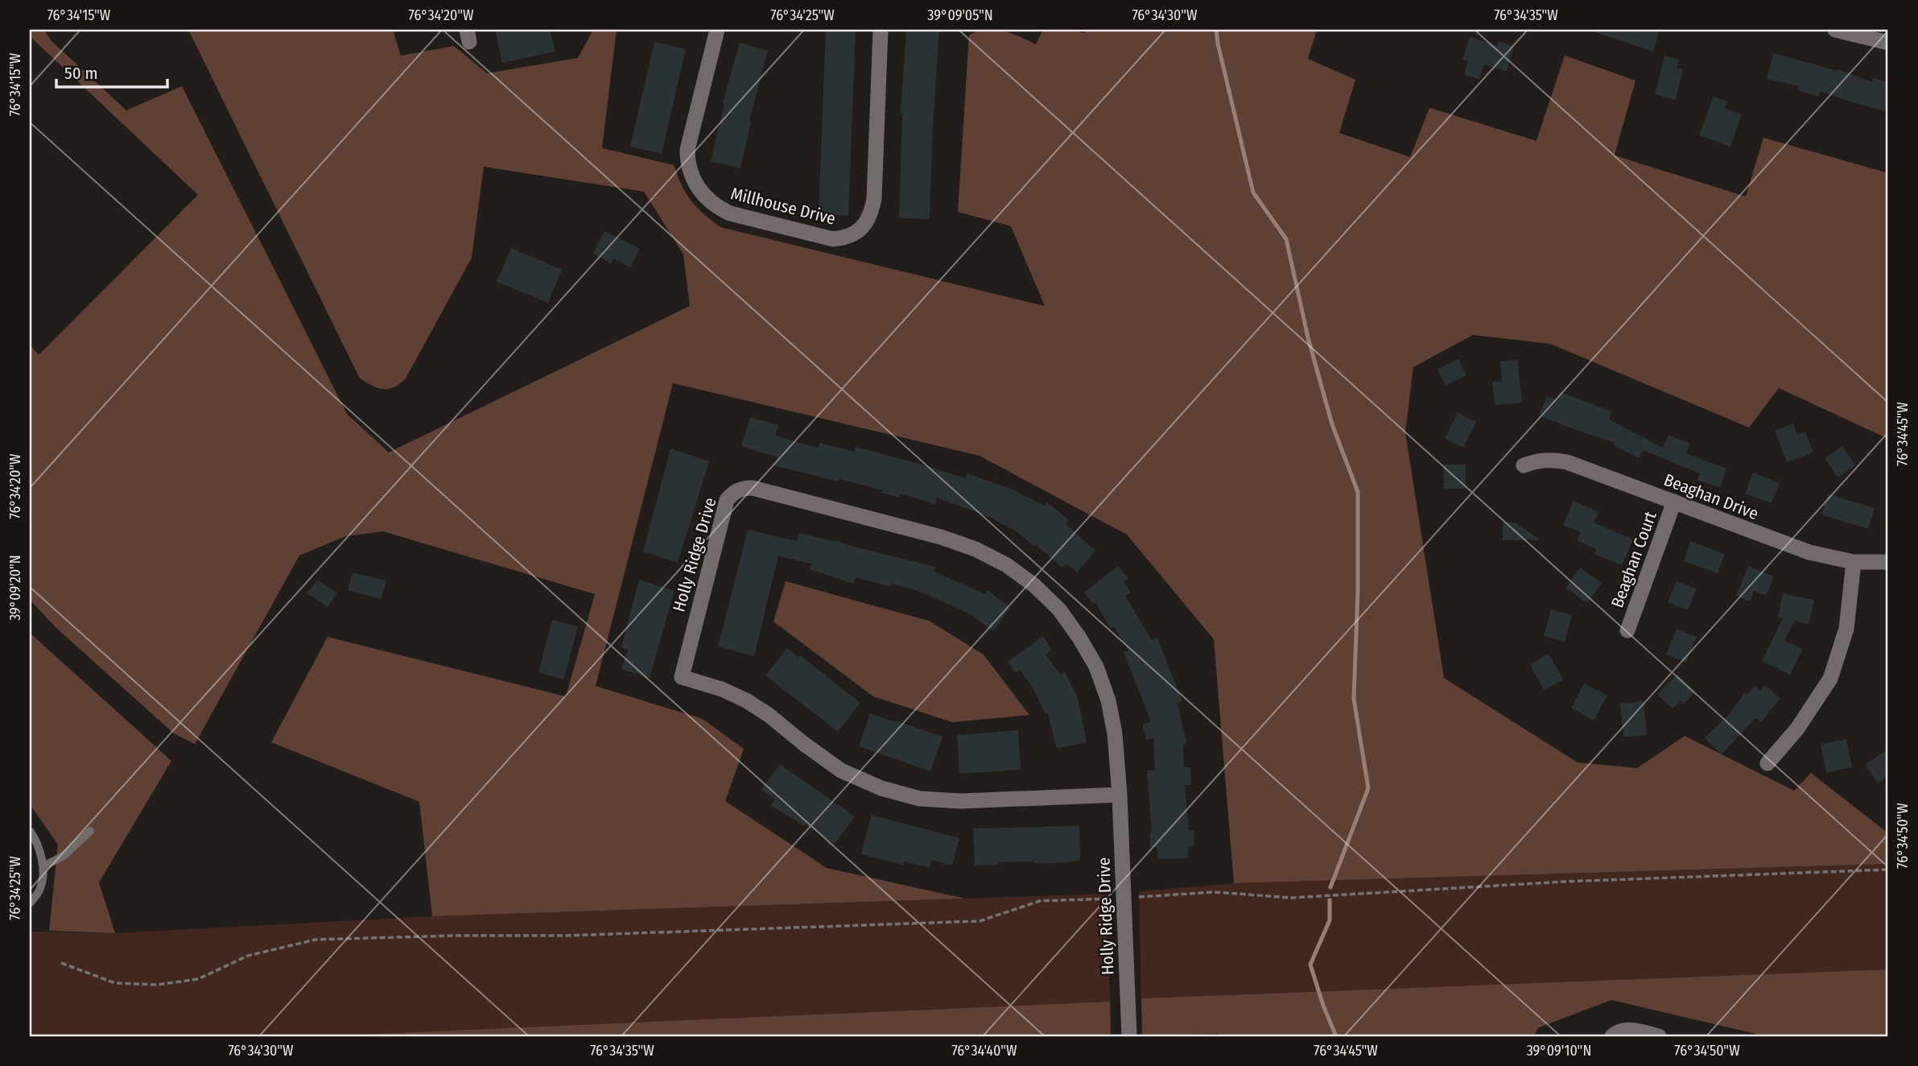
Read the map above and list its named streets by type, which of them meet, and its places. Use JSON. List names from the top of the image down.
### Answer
{
  "streets": {
    "street": [
      "Millhouse Drive",
      "Beaghan Drive",
      "Holly Ridge Drive",
      "Beaghan Court"
    ]
  },
  "crossings": [
    ["Beaghan Drive", "Beaghan Court"]
  ],
  "scale_bar": "50 m",
  "coordinates": [
    "76°34'15\"W",
    "76°34'20\"W",
    "76°34'25\"W",
    "39°09'05\"N",
    "76°34'30\"W",
    "76°34'35\"W",
    "76°34'45\"W",
    "39°09'20\"N",
    "76°34'50\"W",
    "76°34'40\"W",
    "39°09'10\"N"
  ]
}
